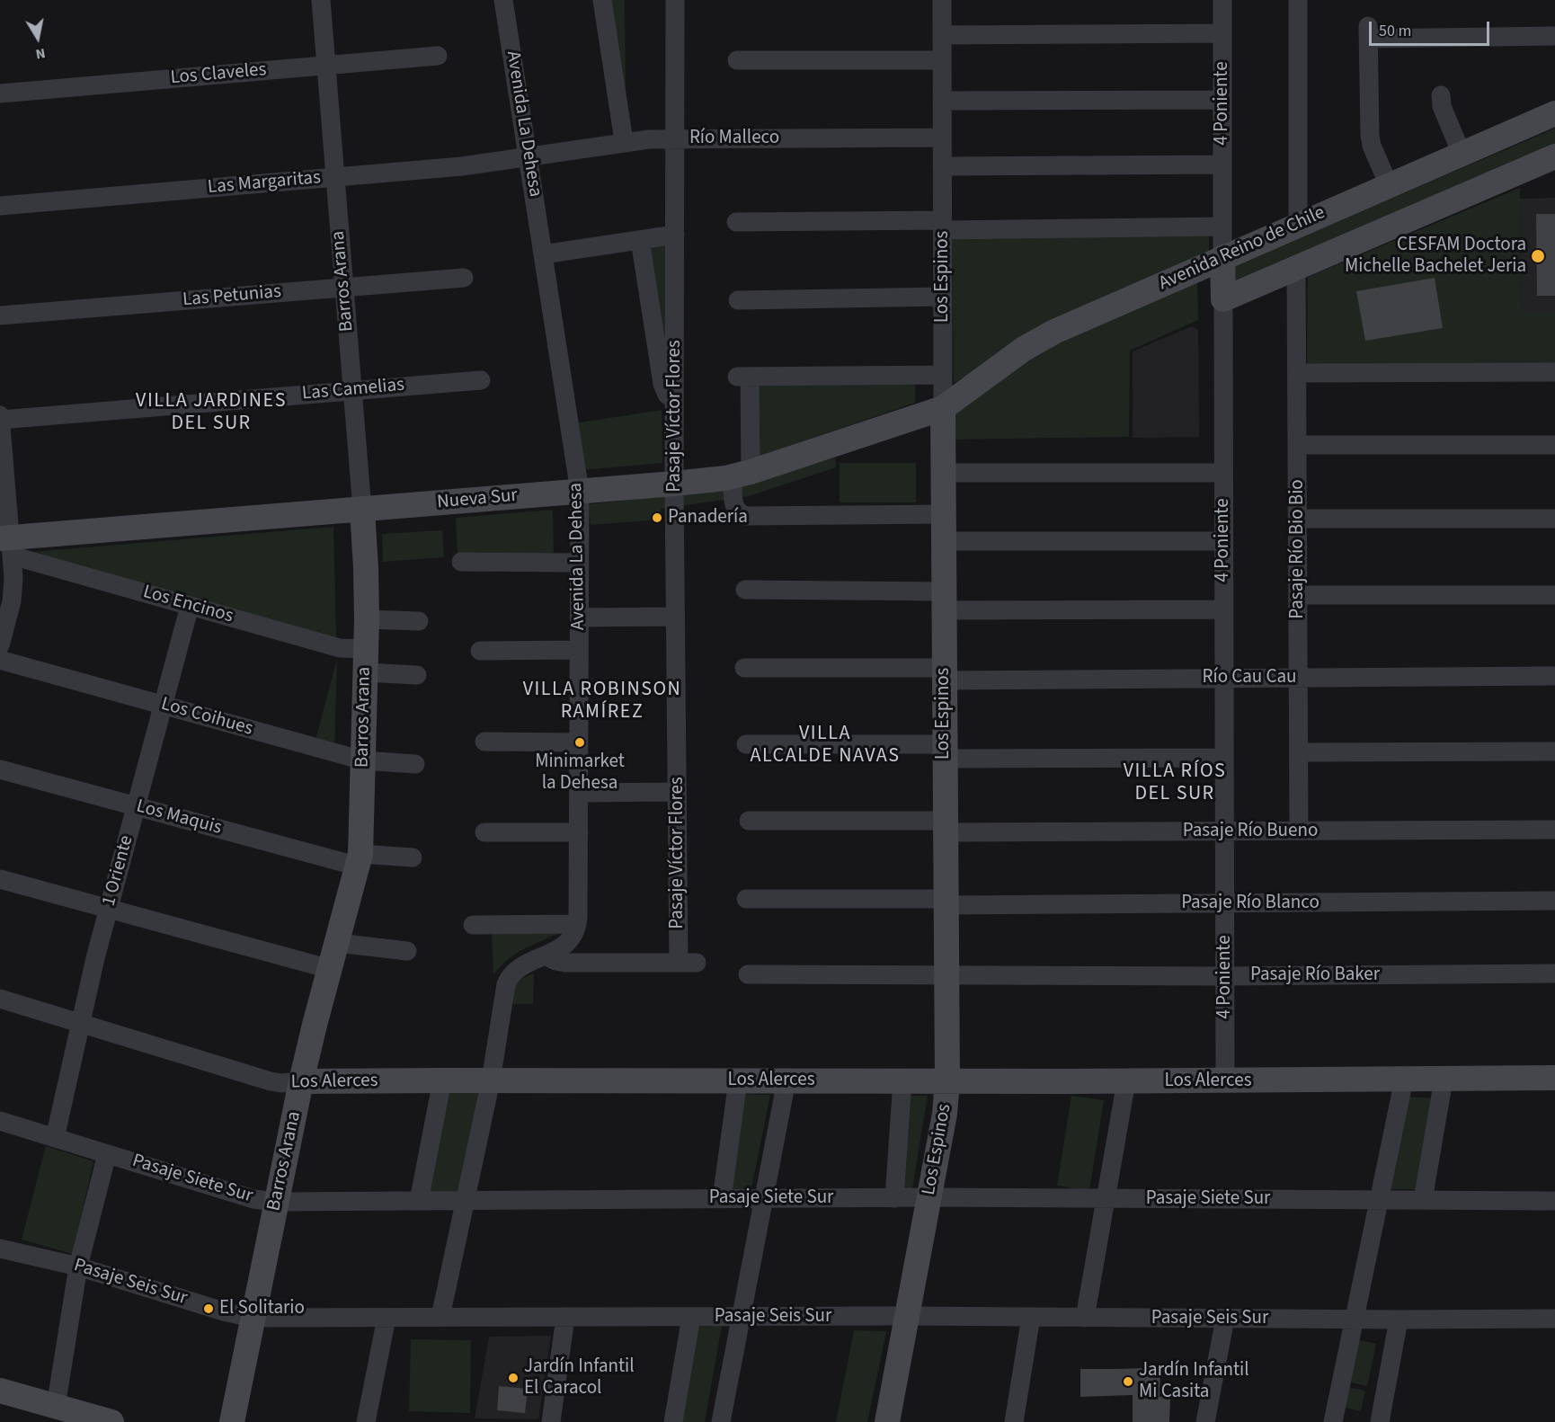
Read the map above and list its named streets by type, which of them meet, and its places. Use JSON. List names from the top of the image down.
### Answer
{
  "streets": {
    "street": [
      "Los Claveles",
      "4 Poniente",
      "Avenida La Dehesa",
      "Río Malleco",
      "Las Margaritas",
      "Avenida Reino de Chile",
      "Los Espinos",
      "Barros Arana",
      "Las Petunias",
      "Las Camelias",
      "Pasaje Víctor Flores",
      "Nueva Sur",
      "Pasaje Río Bio Bio",
      "Los Encinos",
      "Río Cau Cau",
      "Los Coihues",
      "Los Maquis",
      "Pasaje Río Bueno",
      "1 Oriente",
      "Pasaje Río Blanco",
      "Pasaje Río Baker",
      "Los Alerces",
      "Pasaje Siete Sur",
      "Pasaje Seis Sur"
    ]
  },
  "crossings": [
    ["Los Claveles", "Barros Arana"],
    ["4 Poniente", "Avenida Reino de Chile"],
    ["4 Poniente", "Río Cau Cau"],
    ["4 Poniente", "Pasaje Río Bueno"],
    ["4 Poniente", "Pasaje Río Blanco"],
    ["4 Poniente", "Pasaje Río Baker"],
    ["4 Poniente", "Los Alerces"],
    ["Avenida La Dehesa", "Río Malleco"],
    ["Avenida La Dehesa", "Las Margaritas"],
    ["Avenida La Dehesa", "Nueva Sur"],
    ["Río Malleco", "Las Margaritas"],
    ["Río Malleco", "Los Espinos"],
    ["Río Malleco", "Pasaje Víctor Flores"],
    ["Las Margaritas", "Barros Arana"],
    ["Avenida Reino de Chile", "Los Espinos"],
    ["Avenida Reino de Chile", "Nueva Sur"],
    ["Avenida Reino de Chile", "Pasaje Río Bio Bio"],
    ["Los Espinos", "Nueva Sur"],
    ["Los Espinos", "Río Cau Cau"],
    ["Los Espinos", "Pasaje Río Bueno"],
    ["Los Espinos", "Pasaje Río Blanco"],
    ["Los Espinos", "Pasaje Río Baker"],
    ["Los Espinos", "Los Alerces"],
    ["Los Espinos", "Pasaje Siete Sur"],
    ["Los Espinos", "Pasaje Seis Sur"],
    ["Barros Arana", "Las Petunias"],
    ["Barros Arana", "Las Camelias"],
    ["Barros Arana", "Nueva Sur"],
    ["Barros Arana", "Los Encinos"],
    ["Barros Arana", "Los Coihues"],
    ["Barros Arana", "Los Maquis"],
    ["Barros Arana", "Los Alerces"],
    ["Barros Arana", "Pasaje Siete Sur"],
    ["Barros Arana", "Pasaje Seis Sur"],
    ["Pasaje Víctor Flores", "Nueva Sur"],
    ["Nueva Sur", "Los Encinos"],
    ["Pasaje Río Bio Bio", "Río Cau Cau"],
    ["Pasaje Río Bio Bio", "Pasaje Río Bueno"],
    ["Los Encinos", "1 Oriente"],
    ["Los Coihues", "1 Oriente"],
    ["Los Maquis", "1 Oriente"],
    ["1 Oriente", "Los Alerces"],
    ["1 Oriente", "Pasaje Siete Sur"]
  ],
  "districts": [
    "VILLA JARDINES DEL SUR",
    "VILLA ROBINSON RAMÍREZ",
    "VILLA ALCALDE NAVAS",
    "VILLA RÍOS DEL SUR"
  ],
  "places": [
    "CESFAM Doctora Michelle Bachelet Jeria",
    "Panadería",
    "Minimarket la Dehesa",
    "El Solitario",
    "Jardín Infantil El Caracol",
    "Jardín Infantil Mi Casita"
  ],
  "scale_bar": "50 m",
  "north": "bottom"
}
